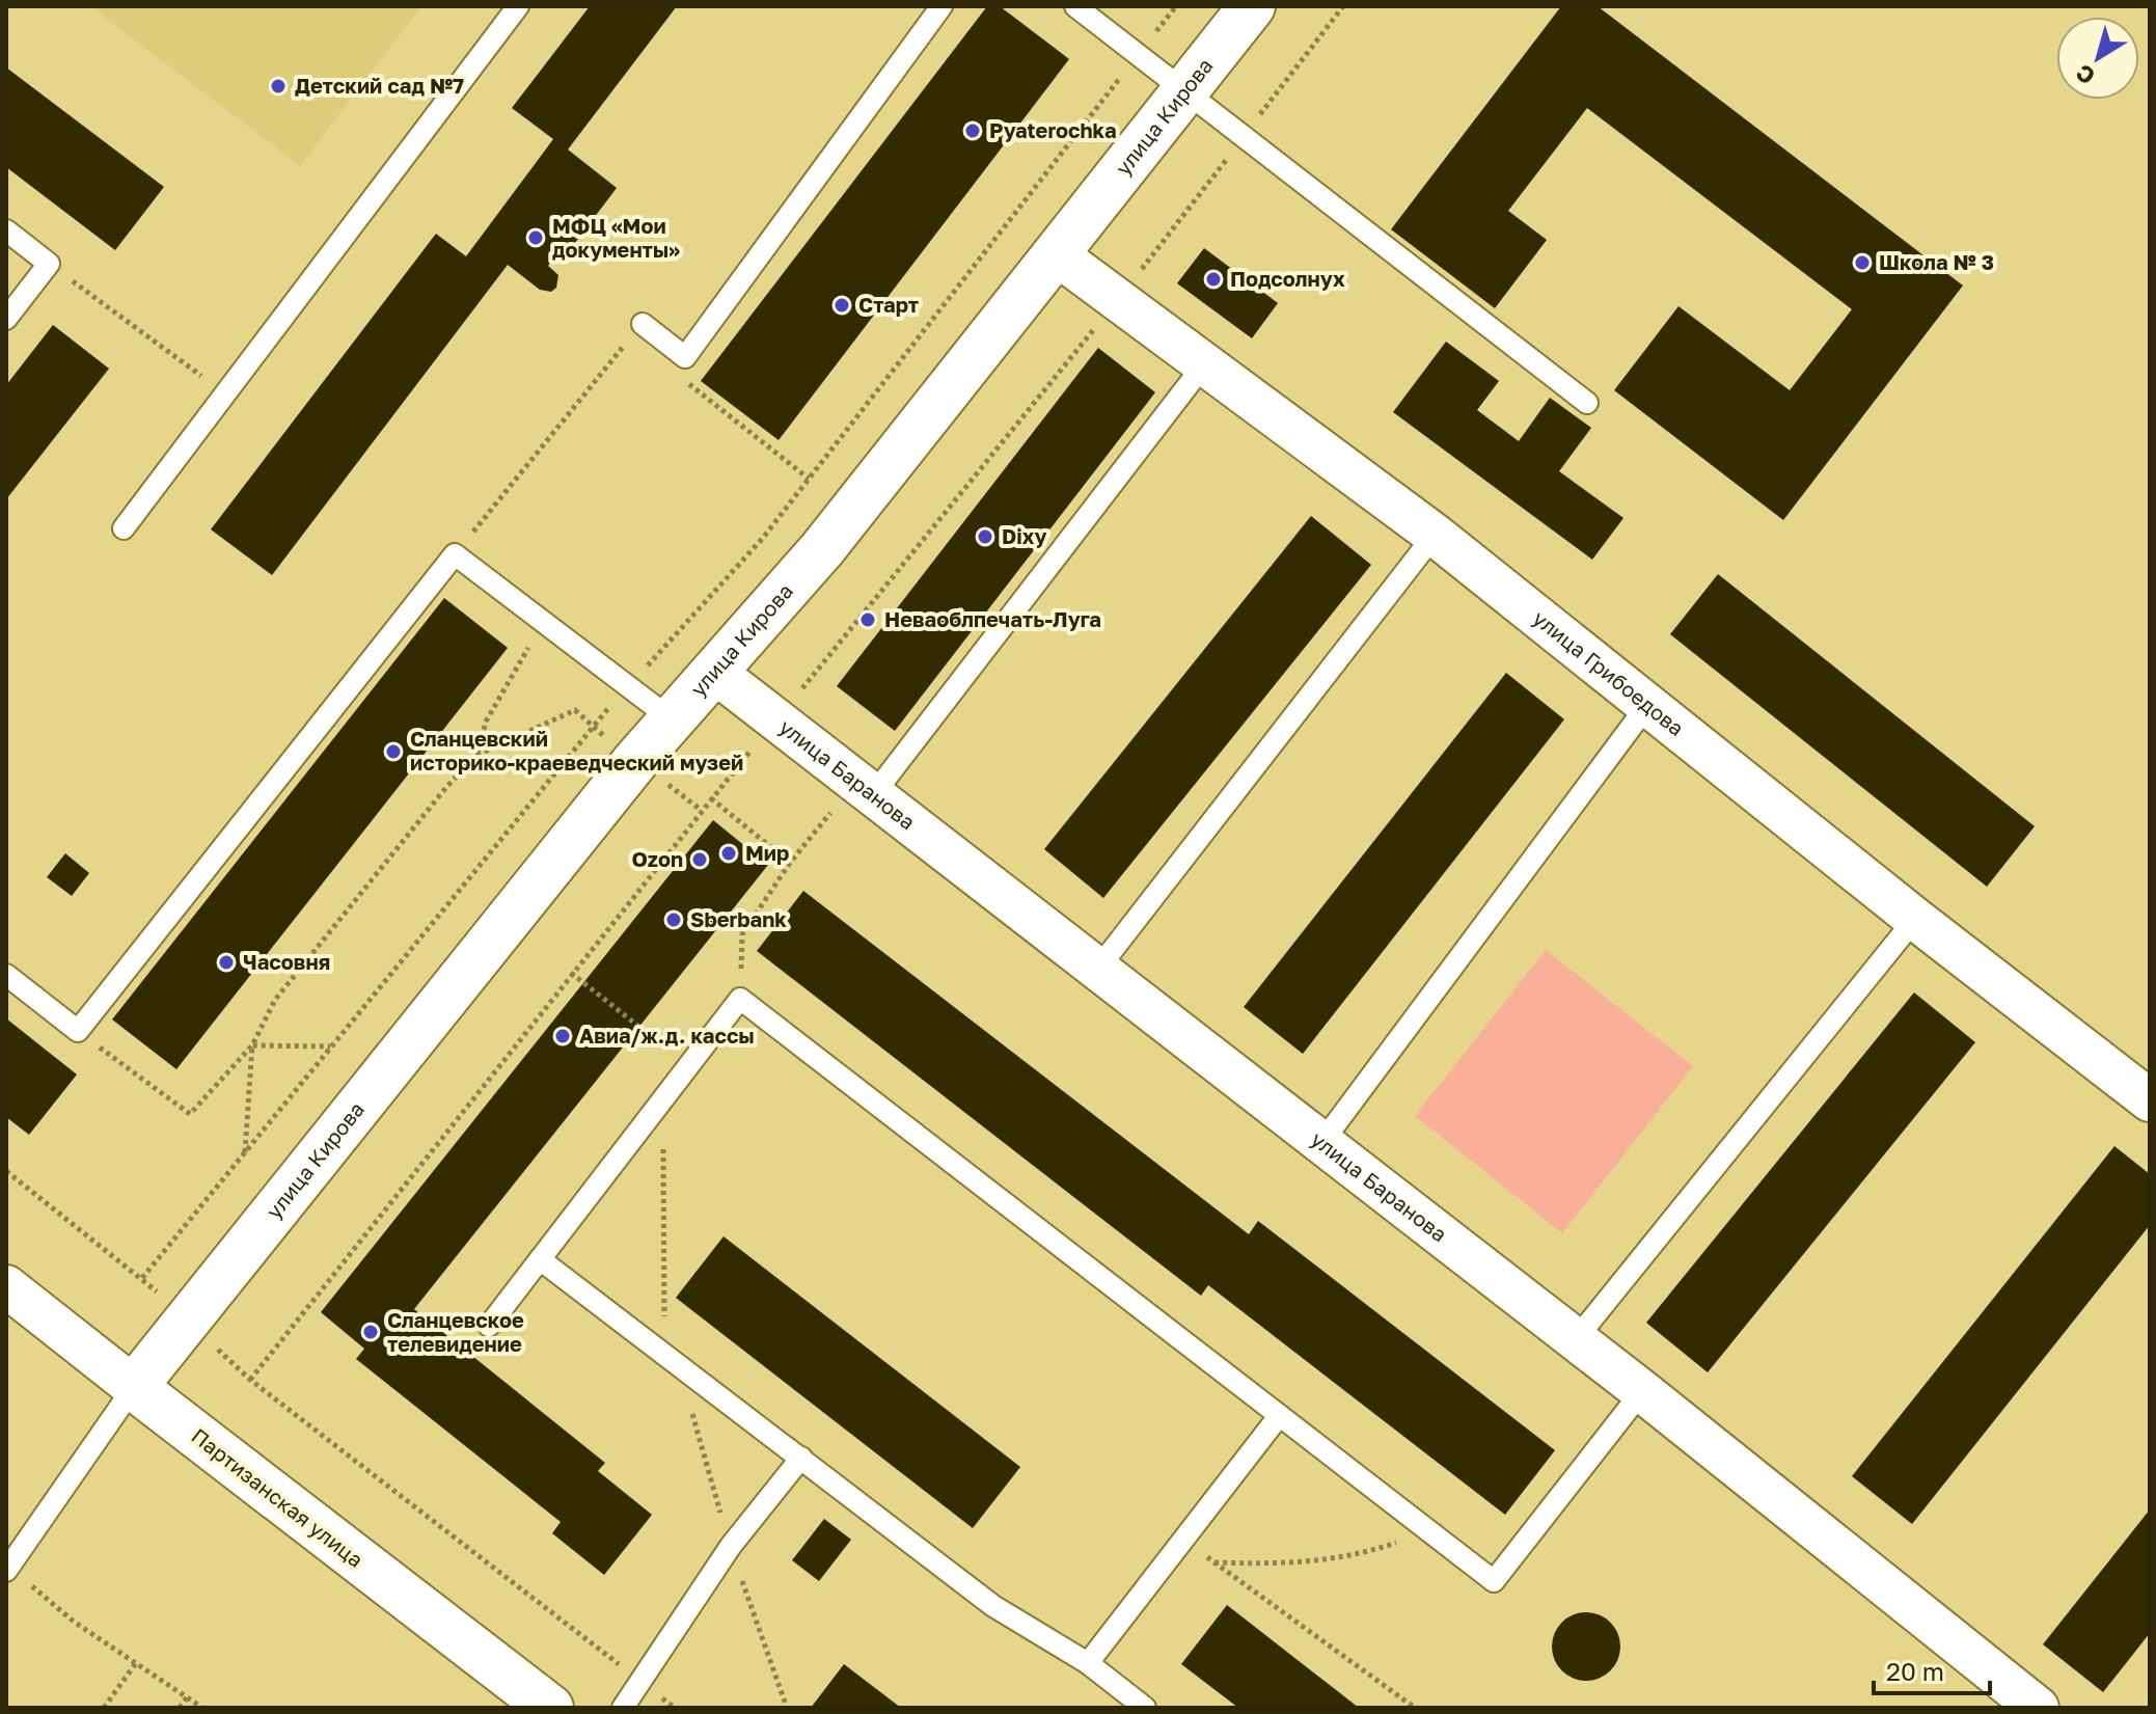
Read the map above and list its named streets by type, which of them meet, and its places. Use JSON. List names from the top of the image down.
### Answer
{
  "streets": {
    "street": [
      "улица Кирова",
      "улица Грибоедова",
      "улица Баранова",
      "Партизанская улица"
    ]
  },
  "crossings": [
    ["улица Кирова", "улица Грибоедова"],
    ["улица Кирова", "улица Баранова"],
    ["улица Кирова", "Партизанская улица"]
  ],
  "places": [
    "Детский сад №7",
    "Pyaterochka",
    "МФЦ «Мои документы»",
    "Школа № 3",
    "Подсолнух",
    "Старт",
    "Dixy",
    "Неваоблпечать-Луга",
    "Сланцевский историко-краеведческий музей",
    "Мир",
    "Ozon",
    "Sberbank",
    "Часовня",
    "Авиа/ж.д. кассы",
    "Сланцевское телевидение"
  ],
  "scale_bar": "20 m",
  "north": "bottom left"
}
